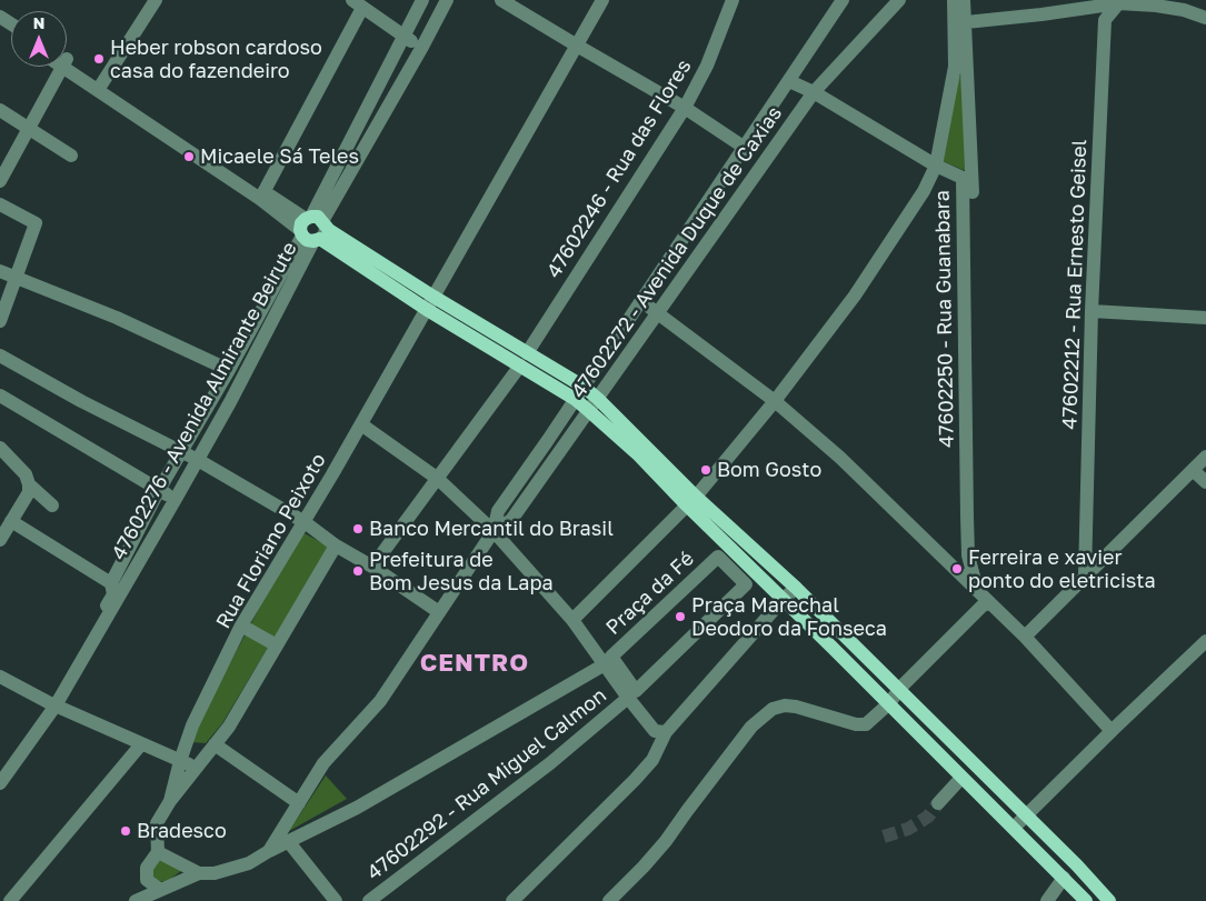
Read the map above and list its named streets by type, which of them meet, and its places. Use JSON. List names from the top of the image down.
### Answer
{
  "streets": {
    "street": [
      "47602246 - Rua das Flores",
      "47602272 - Avenida Duque de Caxias",
      "47602212 - Rua Ernesto Geisel",
      "47602250 - Rua Guanabara",
      "47602276 - Avenida Almirante Beirute",
      "Rua Floriano Peixoto",
      "Praça da Fé",
      "47602292 - Rua Miguel Calmon"
    ]
  },
  "crossings": [
    ["Praça da Fé", "47602292 - Rua Miguel Calmon"]
  ],
  "districts": ["CENTRO"],
  "places": [
    "Heber robson cardoso casa do fazendeiro",
    "Micaele Sá Teles",
    "Bom Gosto",
    "Banco Mercantil do Brasil",
    "Ferreira e xavier ponto do eletricista",
    "Prefeitura de Bom Jesus da Lapa",
    "Praça Marechal Deodoro da Fonseca",
    "Bradesco"
  ],
  "north": "top"
}
